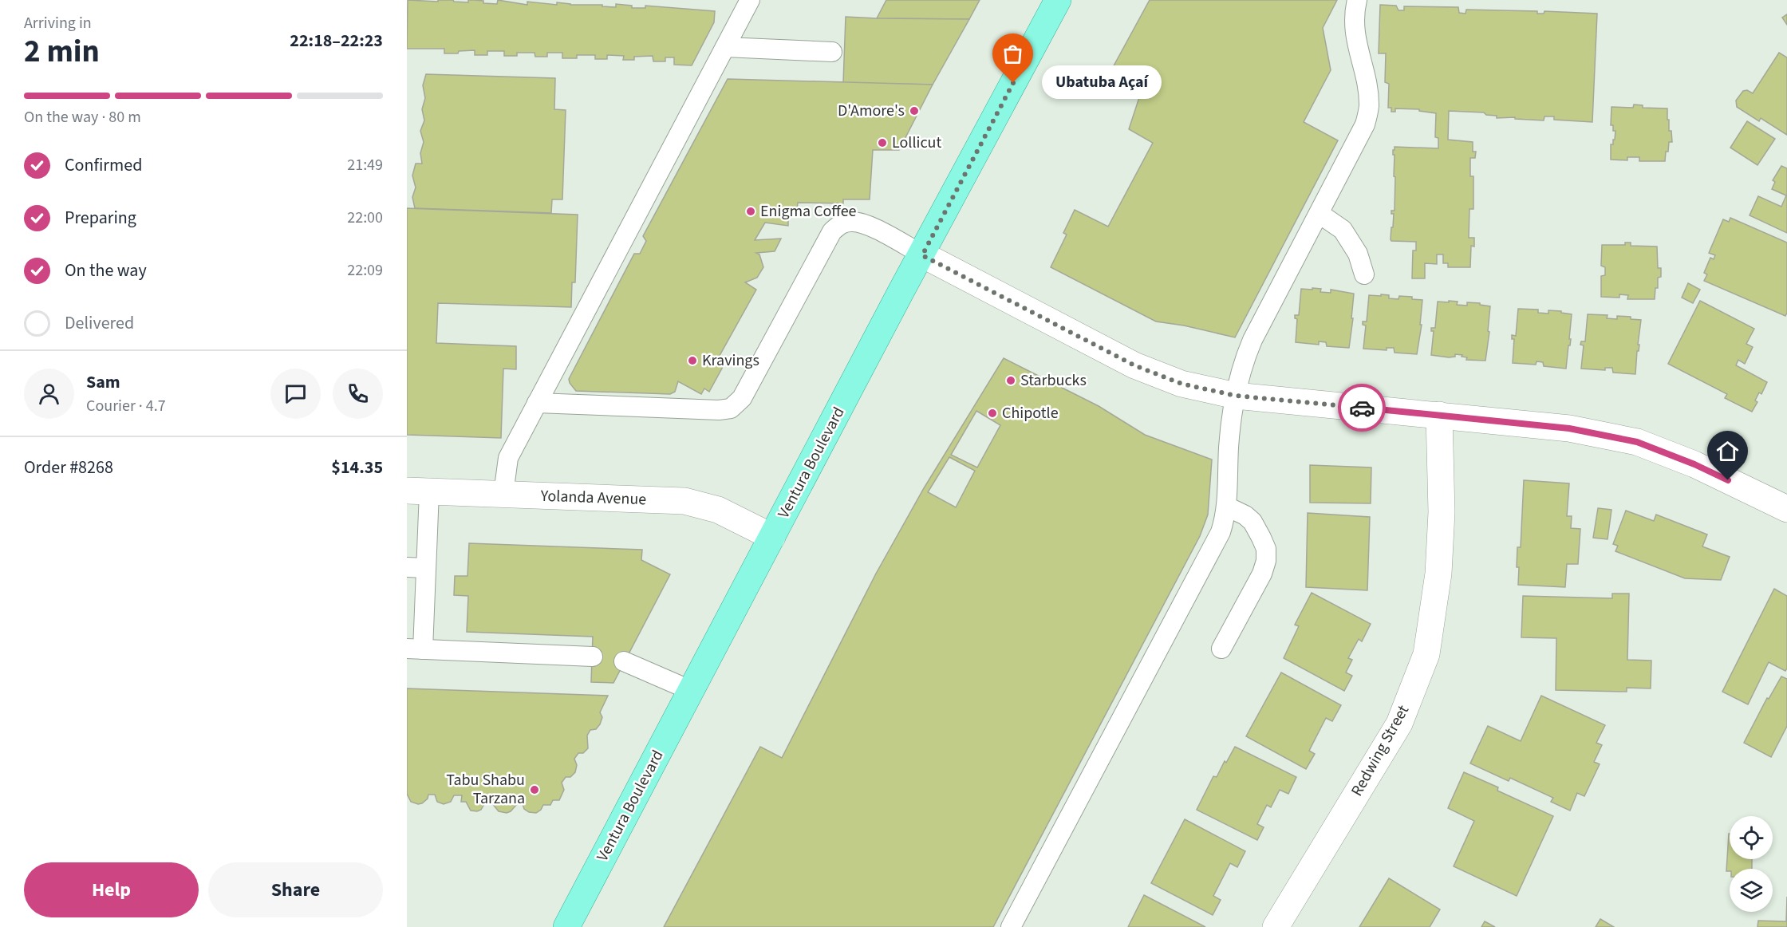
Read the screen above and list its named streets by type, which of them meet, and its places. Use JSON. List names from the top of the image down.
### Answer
{
  "streets": {
    "main road": ["Ventura Boulevard"],
    "street": ["Yolanda Avenue", "Redwing Street"]
  },
  "crossings": [
    ["Ventura Boulevard", "Yolanda Avenue"]
  ],
  "places": [
    "Ubatuba Açaí",
    "D'Amore's",
    "Lollicut",
    "Enigma Coffee",
    "Kravings",
    "Starbucks",
    "Chipotle",
    "Tabu Shabu Tarzana"
  ],
  "page": {
    "heading": ["2 min", "Arriving in", "22:18–22:23"],
    "panel": [
      "Sam",
      "Courier · 4.7",
      "Order #8268",
      "$14.35"
    ],
    "bubble": "Ubatuba Açaí",
    "bar": "On the way · 80 m",
    "list": [
      ["Confirmed", "21:49"],
      ["Preparing", "22:00"],
      ["On the way", "22:09"],
      "Delivered"
    ],
    "buttons": ["Help", "Share"]
  }
}
